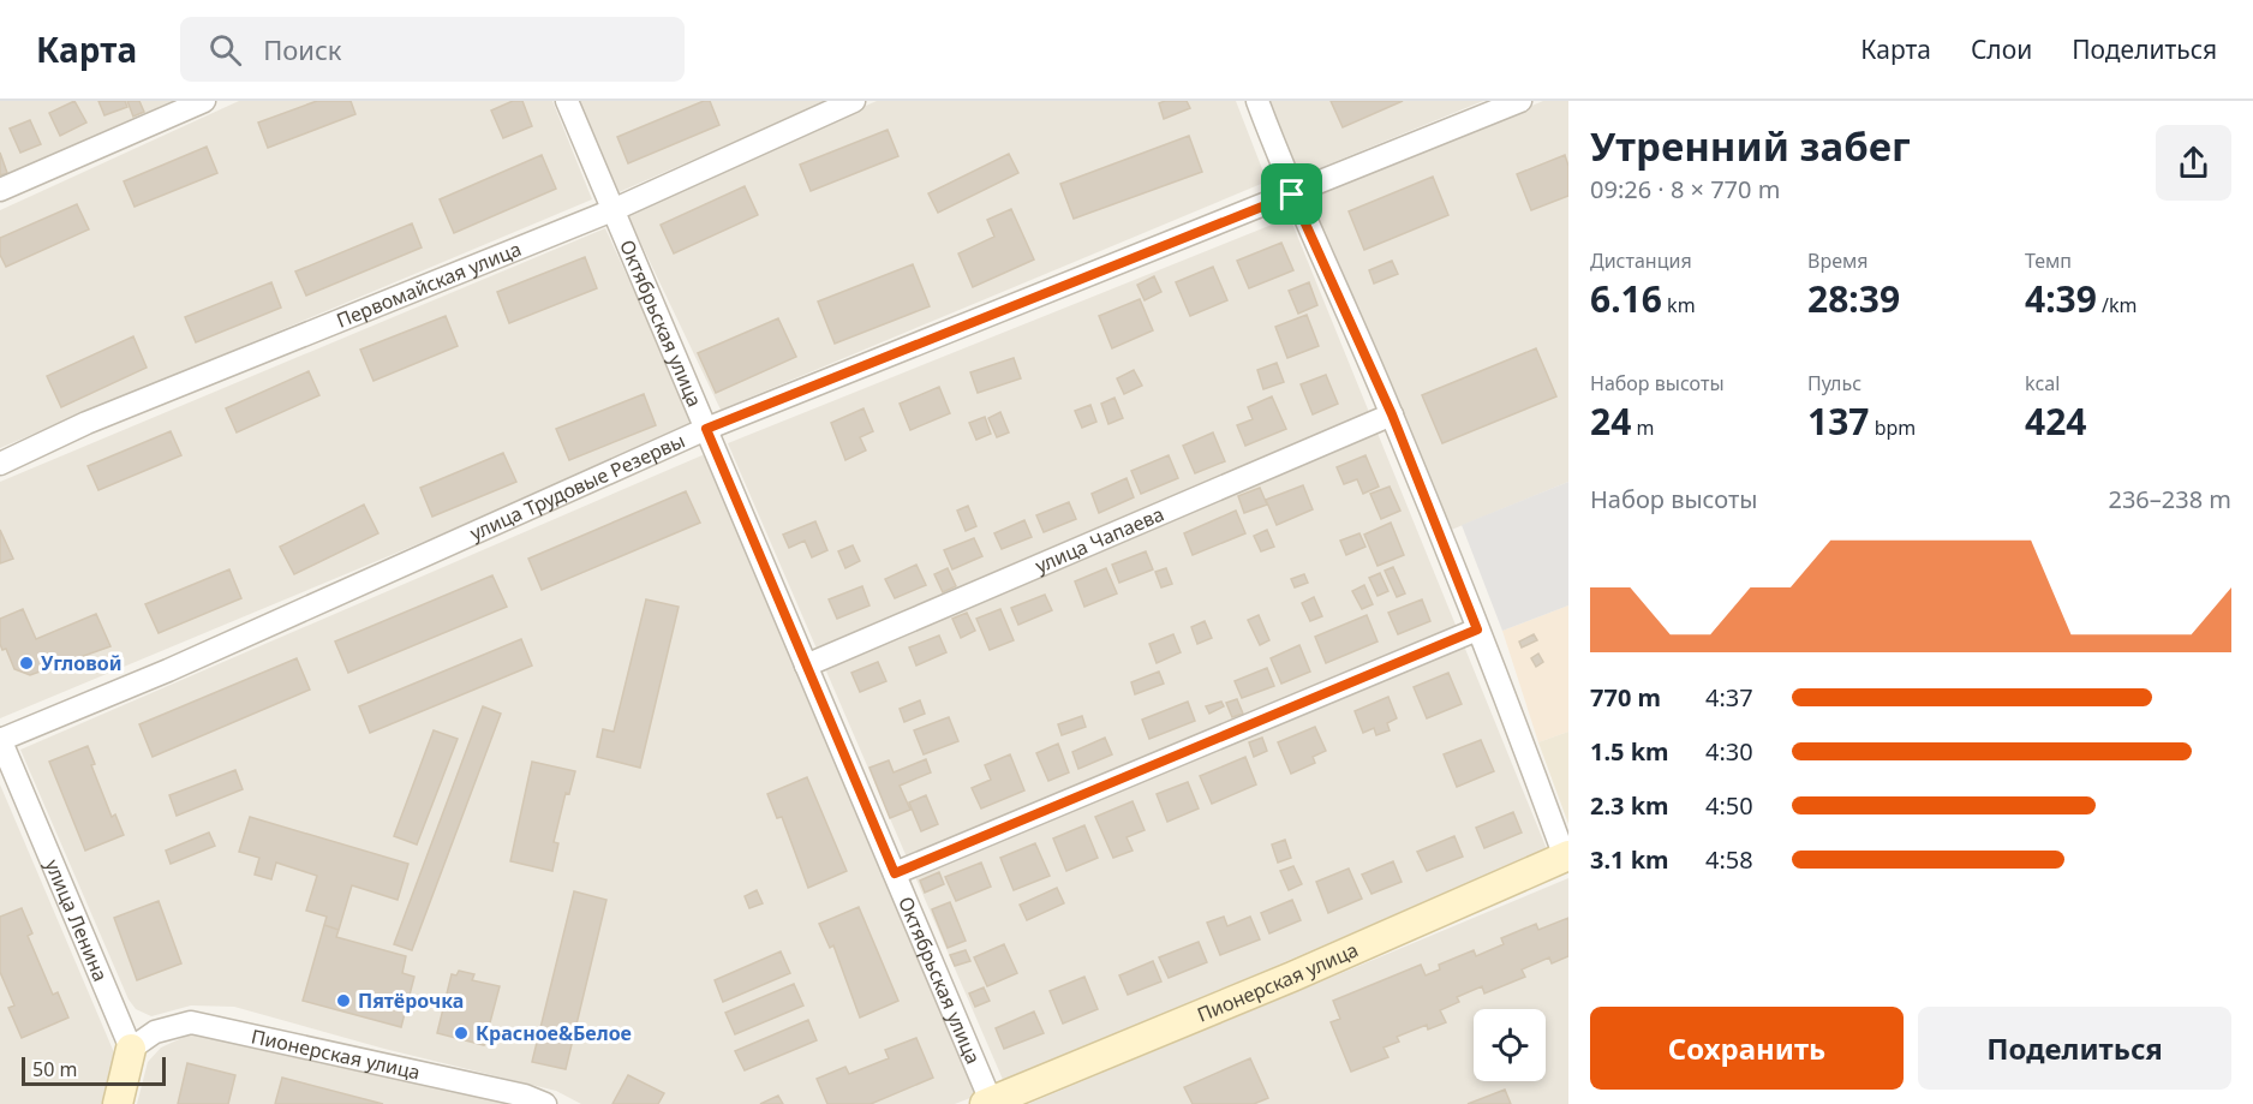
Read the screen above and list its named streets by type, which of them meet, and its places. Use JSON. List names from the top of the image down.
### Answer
{
  "streets": {
    "street": [
      "Первомайская улица",
      "Октябрьская улица",
      "улица Трудовые Резервы",
      "улица Чапаева",
      "улица Ленина",
      "Пионерская улица"
    ]
  },
  "crossings": [
    ["Первомайская улица", "Октябрьская улица"],
    ["Октябрьская улица", "улица Трудовые Резервы"],
    ["Октябрьская улица", "улица Чапаева"],
    ["Октябрьская улица", "Пионерская улица"],
    ["улица Трудовые Резервы", "улица Ленина"],
    ["улица Ленина", "Пионерская улица"]
  ],
  "places": ["Угловой", "Пятёрочка", "Красное&Белое"],
  "scale_bar": "50 m",
  "page": {
    "header": "Карта",
    "search": "Поиск",
    "nav": ["Карта", "Слои", "Поделиться"],
    "heading": ["Утренний забег", "09:26 · 8 × 770 m"],
    "stats": [
      ["Дистанция", "6.16 km"],
      ["Время", "28:39"],
      ["Темп", "4:39 /km"],
      ["Набор высоты", "24 m"],
      ["Пульс", "137 bpm"],
      ["kcal", "424"]
    ],
    "chart": ["Набор высоты", "236–238 m"],
    "list": [
      {
        "name": "770 m",
        "note": "4:37"
      },
      {
        "name": "1.5 km",
        "note": "4:30"
      },
      {
        "name": "2.3 km",
        "note": "4:50"
      },
      {
        "name": "3.1 km",
        "note": "4:58"
      }
    ],
    "buttons": ["Сохранить", "Поделиться"],
    "scale": "50 m"
  }
}
